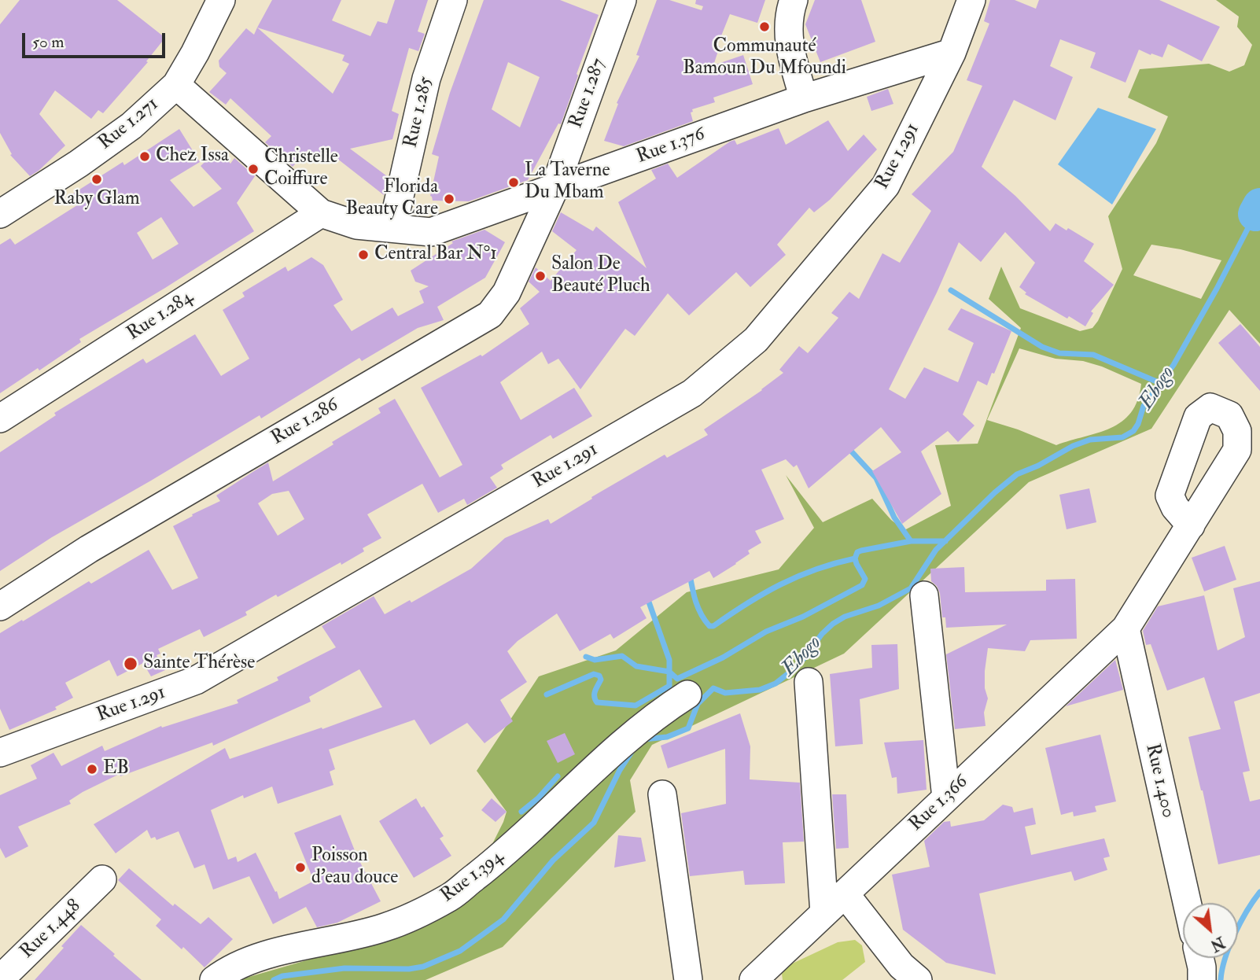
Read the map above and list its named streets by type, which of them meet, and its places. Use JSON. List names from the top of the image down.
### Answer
{
  "streets": {
    "street": [
      "Rue 1.287",
      "Rue 1.285",
      "Rue 1.271",
      "Rue 1.376",
      "Rue 1.291",
      "Rue 1.284",
      "Rue 1.286",
      "Rue 1.400",
      "Rue 1.366",
      "Rue 1.394",
      "Rue 1.448"
    ]
  },
  "crossings": [
    ["Rue 1.287", "Rue 1.376"],
    ["Rue 1.287", "Rue 1.286"],
    ["Rue 1.285", "Rue 1.376"],
    ["Rue 1.271", "Rue 1.376"],
    ["Rue 1.376", "Rue 1.291"],
    ["Rue 1.376", "Rue 1.284"],
    ["Rue 1.376", "Rue 1.286"],
    ["Rue 1.400", "Rue 1.366"]
  ],
  "water": ["Ebogo"],
  "places": [
    "Communauté Bamoun Du Mfoundi",
    "Chez Issa",
    "Christelle Coiffure",
    "Raby Glam",
    "La Taverne Du Mbam",
    "Florida Beauty Care",
    "Central Bar N°1",
    "Salon De Beauté Pluch",
    "Sainte Thérèse",
    "EB",
    "Poisson d'eau douce"
  ],
  "scale_bar": "50 m",
  "north": "bottom right"
}
